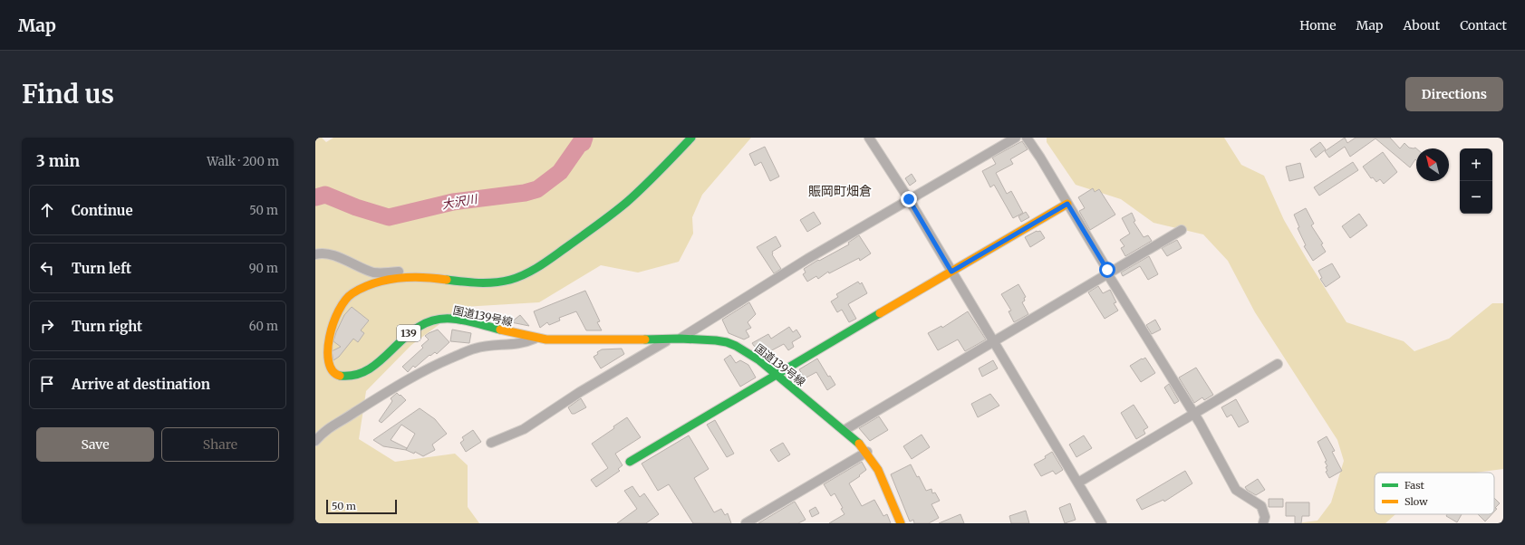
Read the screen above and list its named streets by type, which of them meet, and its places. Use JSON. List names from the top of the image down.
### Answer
{
  "streets": {
    "main road": ["国道139号線", "139"]
  },
  "districts": ["賑岡町畑倉"],
  "water": ["大沢川"],
  "legend": ["Fast", "Slow"],
  "scale_bar": "50 m",
  "north": "top left",
  "page": {
    "header": "Map",
    "nav": [
      "Home",
      "Map",
      "About",
      "Contact"
    ],
    "buttons": [
      "Directions",
      ["Save", "Share"]
    ],
    "title": "Find us",
    "heading": ["3 min", "Walk · 200 m"],
    "map_buttons": ["+", "−"],
    "list": [
      ["Continue", "50 m"],
      ["Turn left", "90 m"],
      ["Turn right", "60 m"],
      "Arrive at destination"
    ],
    "scale": "50 m"
  }
}
